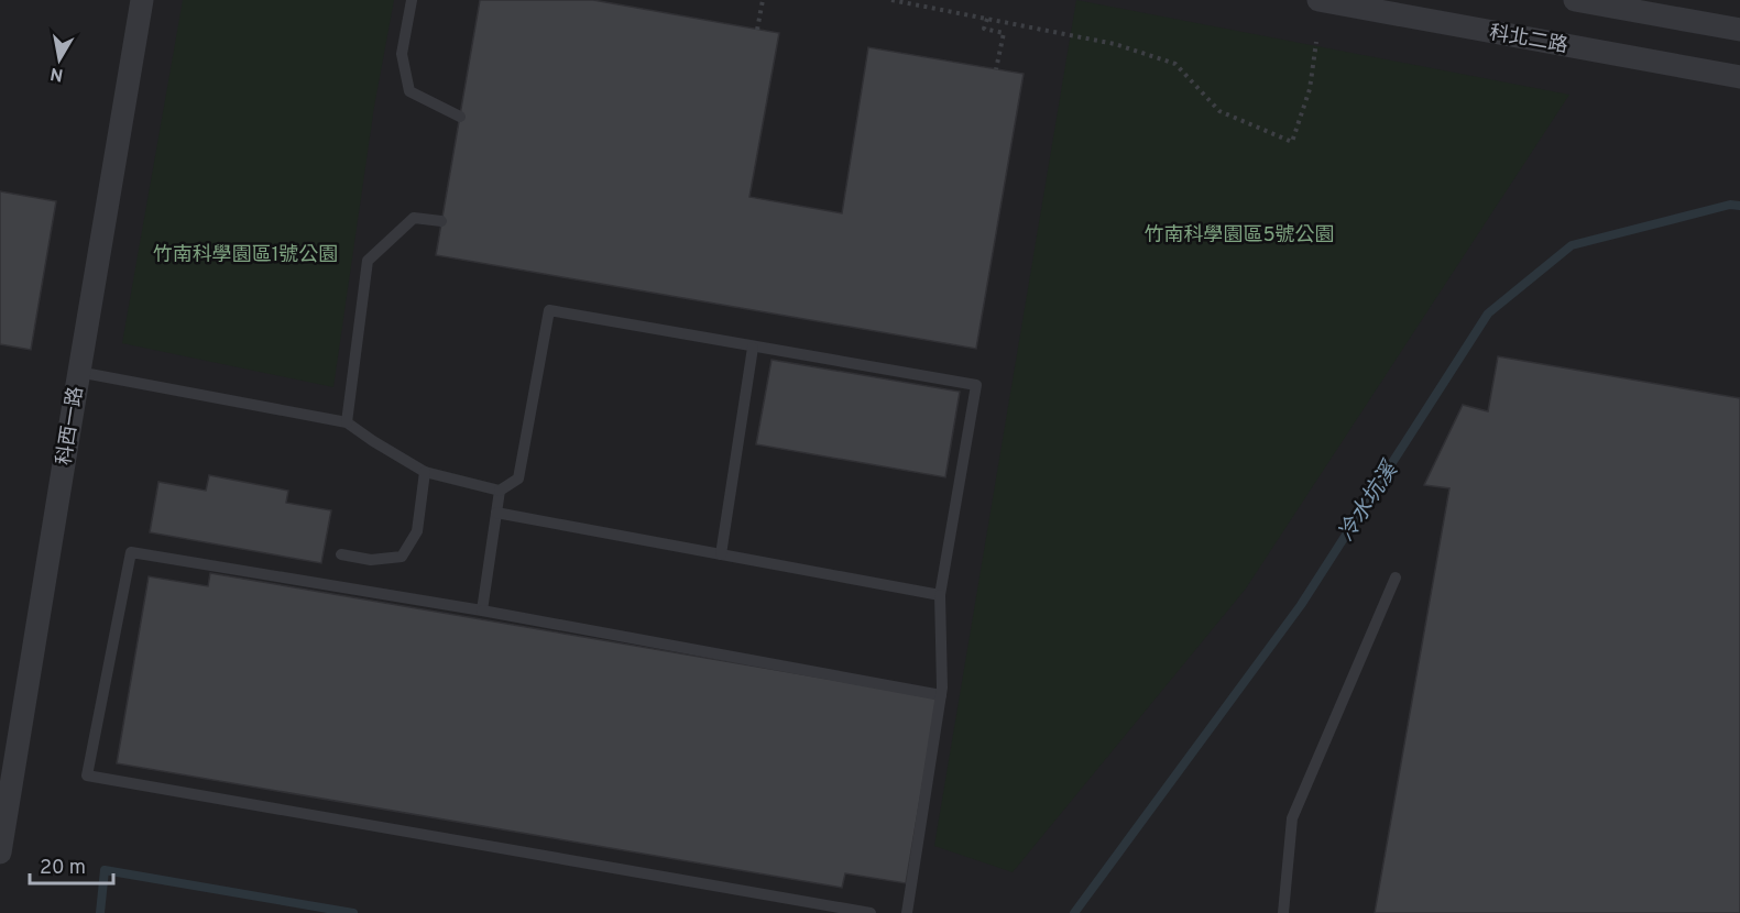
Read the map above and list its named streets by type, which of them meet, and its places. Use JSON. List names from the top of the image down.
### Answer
{
  "streets": {
    "street": ["科北二路", "科西一路"]
  },
  "water": ["冷水坑溪"],
  "parks": ["竹南科學園區5號公園", "竹南科學園區1號公園"],
  "scale_bar": "20 m",
  "north": "bottom"
}
